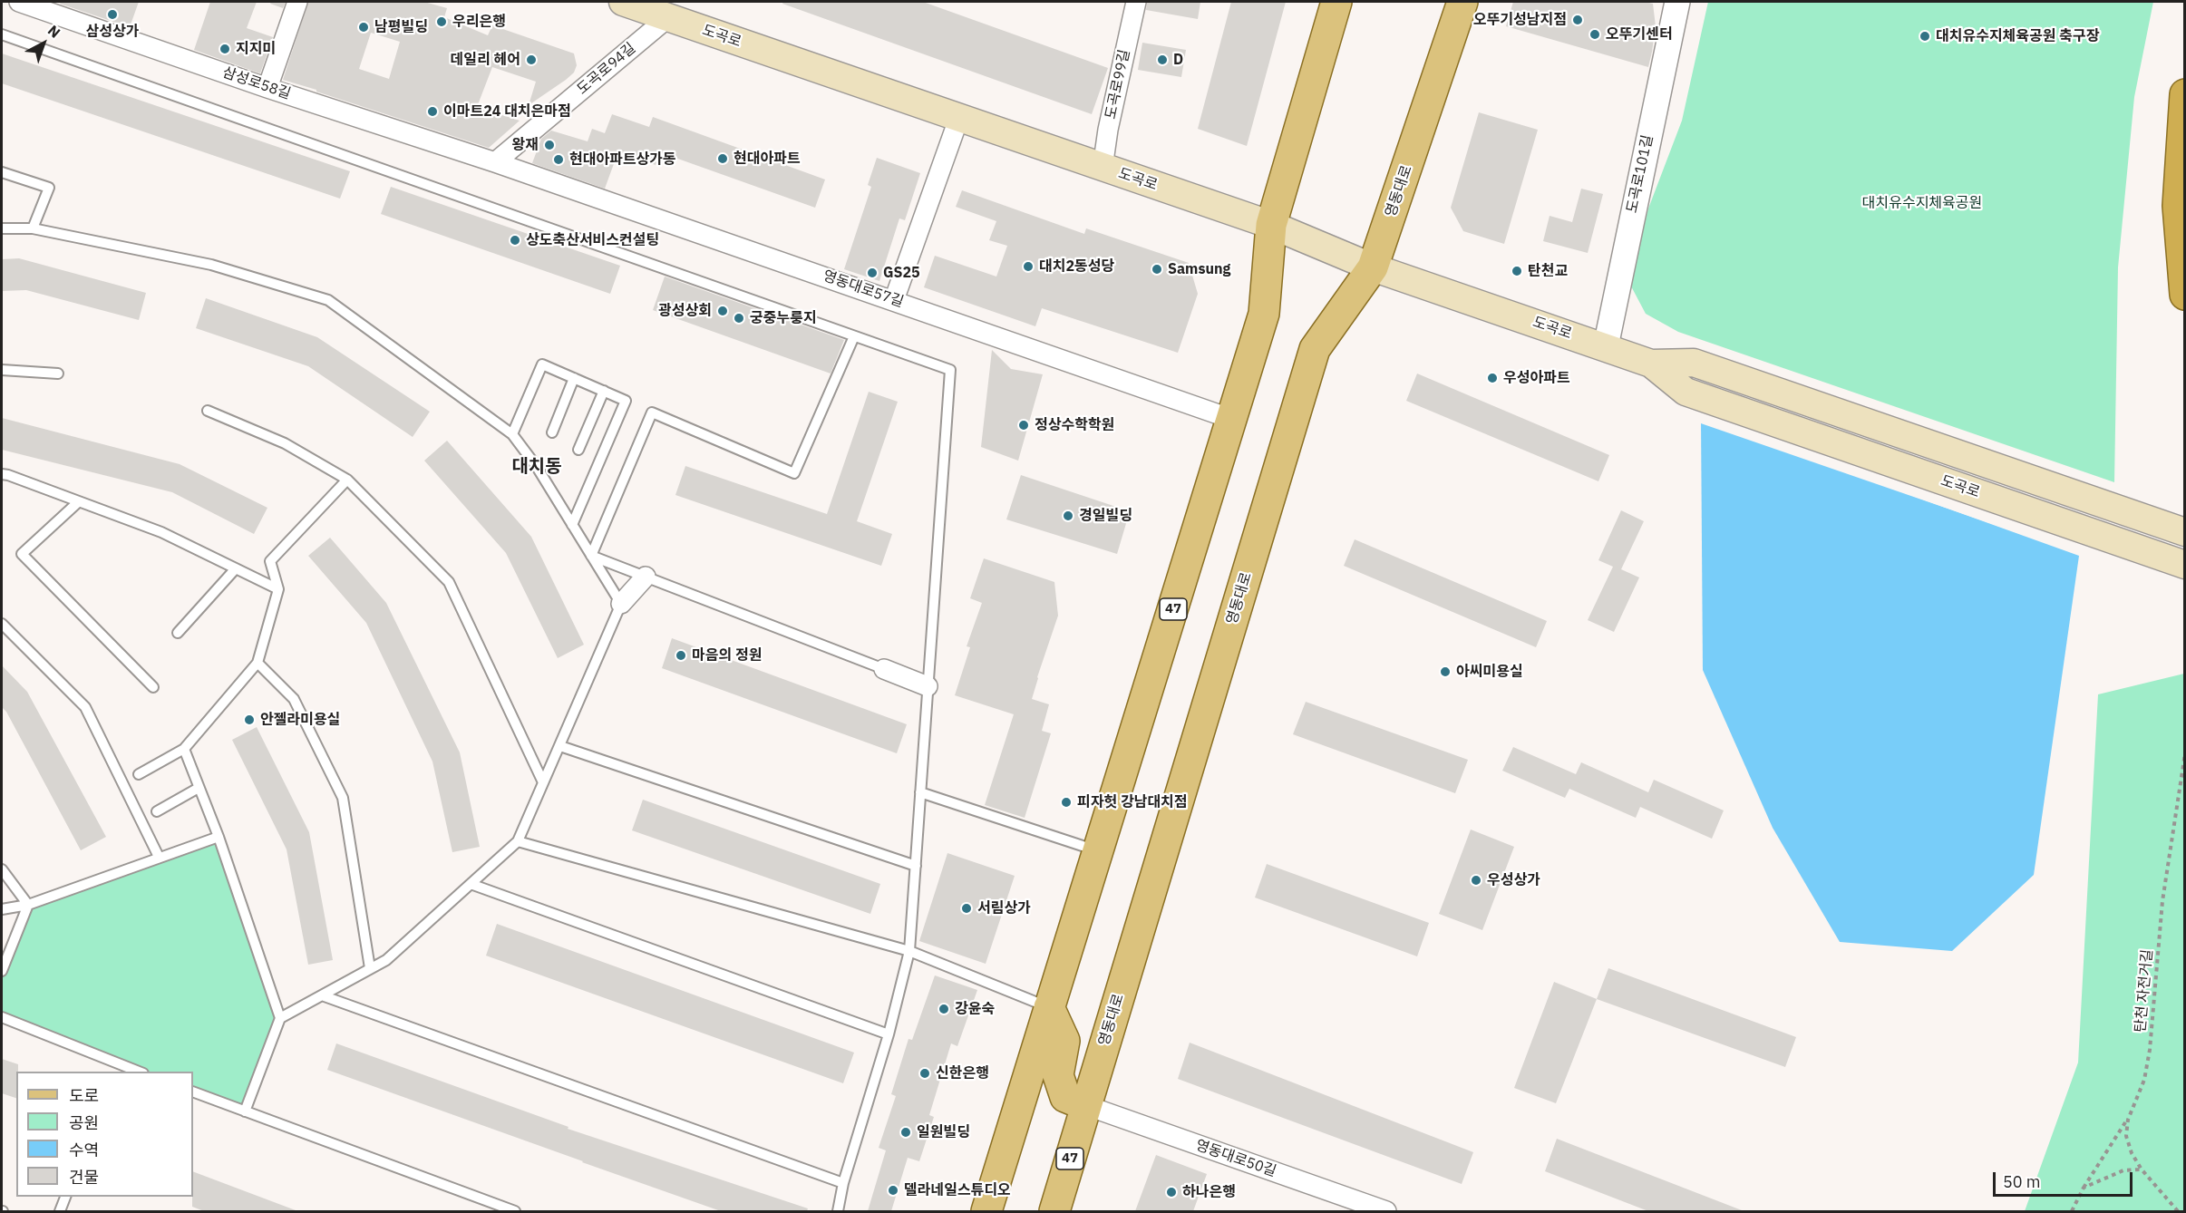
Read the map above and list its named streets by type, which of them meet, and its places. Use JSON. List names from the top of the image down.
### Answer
{
  "streets": {
    "main road": ["도곡로", "영동대로", "47"],
    "street": [
      "도곡로94길",
      "삼성로58길",
      "도곡로99길",
      "도곡로101길",
      "영동대로57길",
      "영동대로50길"
    ],
    "path": ["탄천 자전거길"]
  },
  "crossings": [
    ["도곡로", "도곡로94길"],
    ["도곡로", "도곡로99길"],
    ["도곡로", "도곡로101길"],
    ["도곡로", "영동대로"],
    ["도곡로", "47"],
    ["도곡로94길", "삼성로58길"],
    ["도곡로94길", "영동대로57길"],
    ["삼성로58길", "영동대로57길"],
    ["영동대로", "영동대로50길"],
    ["영동대로57길", "47"]
  ],
  "districts": ["대치동"],
  "parks": ["대치유수지체육공원"],
  "places": [
    "삼성상가",
    "오뚜기성남지점",
    "우리은행",
    "남평빌딩",
    "오뚜기센터",
    "대치유수지체육공원 축구장",
    "지지미",
    "데일리 헤어",
    "D",
    "이마트24 대치은마점",
    "왕재",
    "현대아파트",
    "현대아파트상가동",
    "상도축산서비스컨설팅",
    "대치2동성당",
    "Samsung",
    "탄천교",
    "GS25",
    "광성상회",
    "궁중누룽지",
    "우성아파트",
    "정상수학학원",
    "경일빌딩",
    "마음의 정원",
    "아씨미용실",
    "안젤라미용실",
    "피자헛 강남대치점",
    "우성상가",
    "서림상가",
    "강윤숙",
    "신한은행",
    "일원빌딩",
    "델라네일스튜디오",
    "하나은행"
  ],
  "legend": [
    "도로",
    "공원",
    "수역",
    "건물"
  ],
  "scale_bar": "50 m",
  "north": "top right"
}
